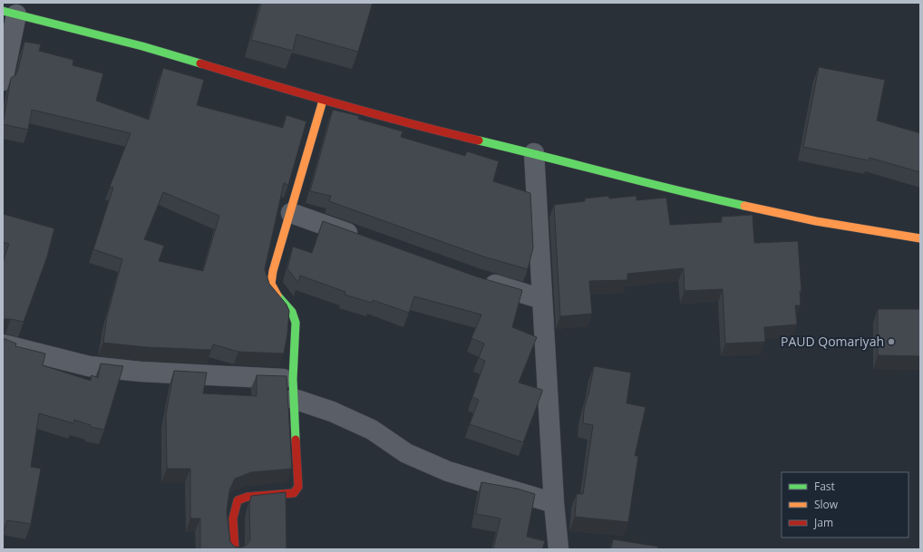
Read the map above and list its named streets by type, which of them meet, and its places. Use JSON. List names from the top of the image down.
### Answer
{
  "places": ["PAUD Qomariyah"],
  "legend": ["Fast", "Slow", "Jam"]
}
